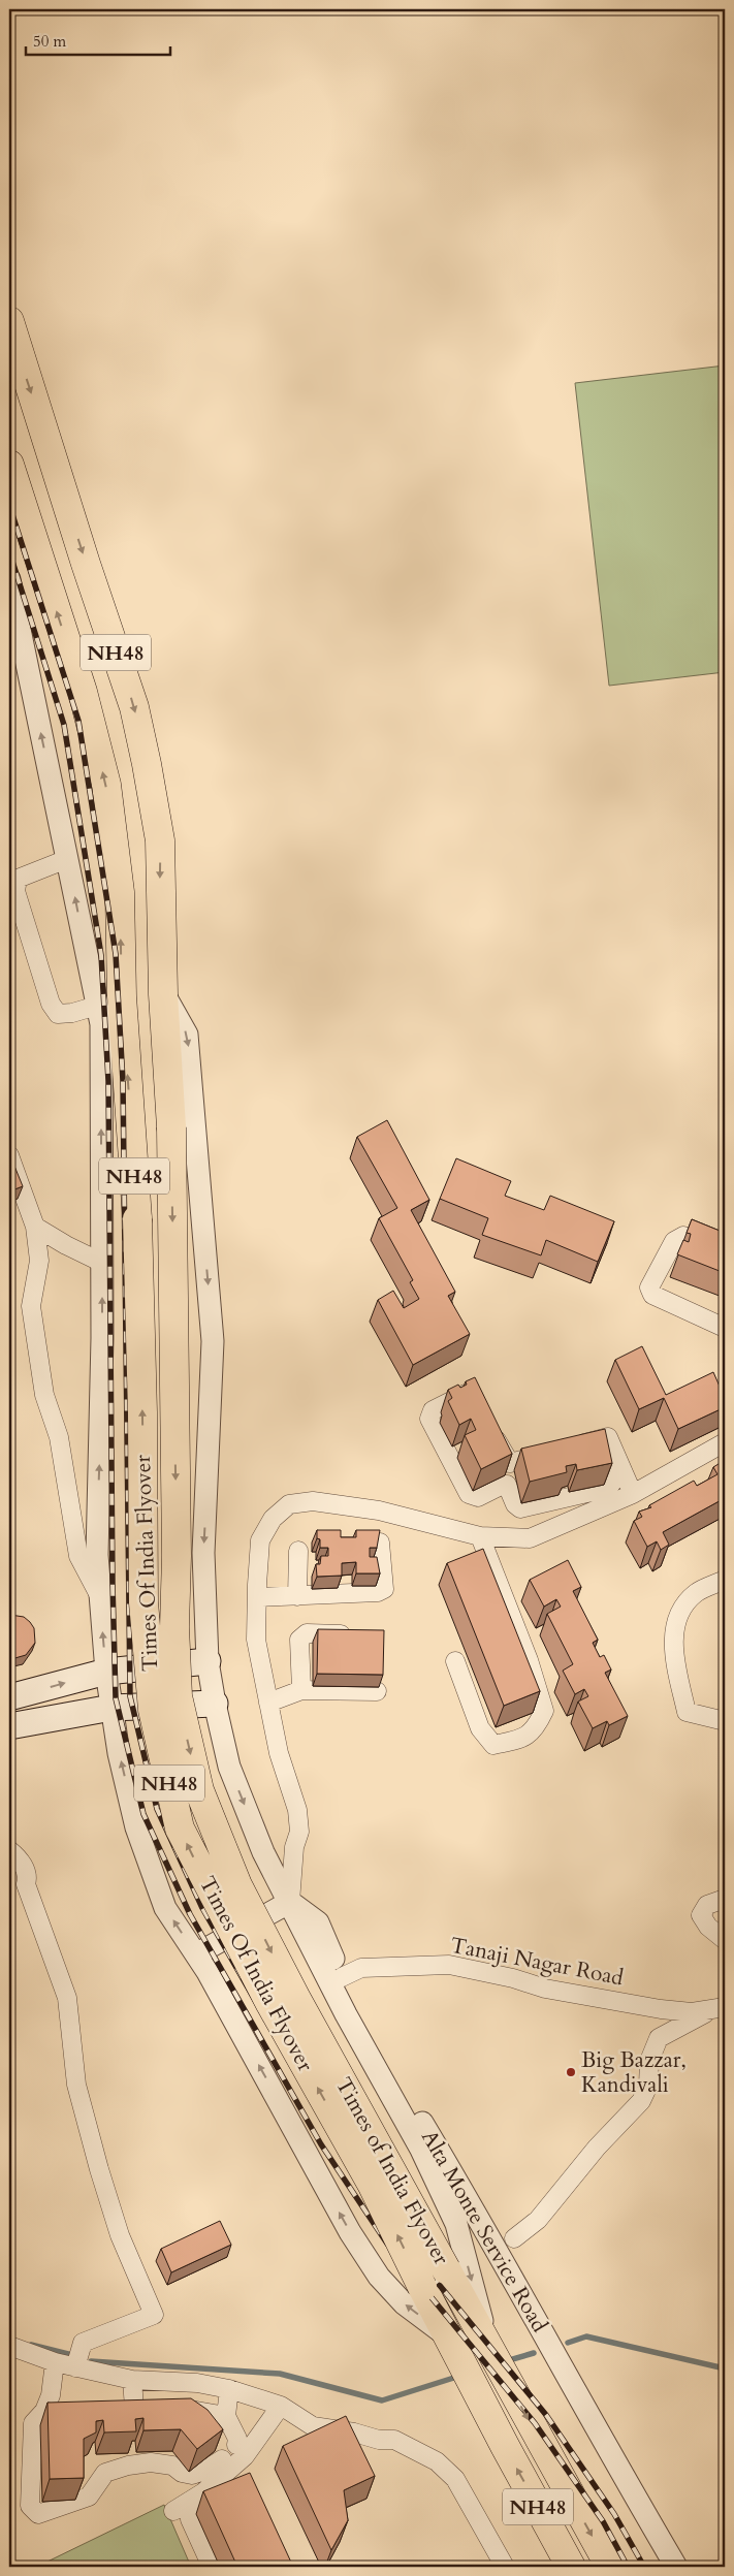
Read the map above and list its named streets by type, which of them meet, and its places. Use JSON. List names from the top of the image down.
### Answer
{
  "streets": {
    "highway": ["NH48", "Times Of India Flyover", "Times of India Flyover"],
    "street": ["Tanaji Nagar Road", "Alta Monte Service Road"]
  },
  "crossings": [
    ["NH48", "Times Of India Flyover"],
    ["NH48", "Times of India Flyover"],
    ["Times Of India Flyover", "Times of India Flyover"],
    ["Tanaji Nagar Road", "Alta Monte Service Road"]
  ],
  "one_way": ["Times of India Flyover"],
  "places": ["Big Bazzar, Kandivali"],
  "scale_bar": "50 m"
}
